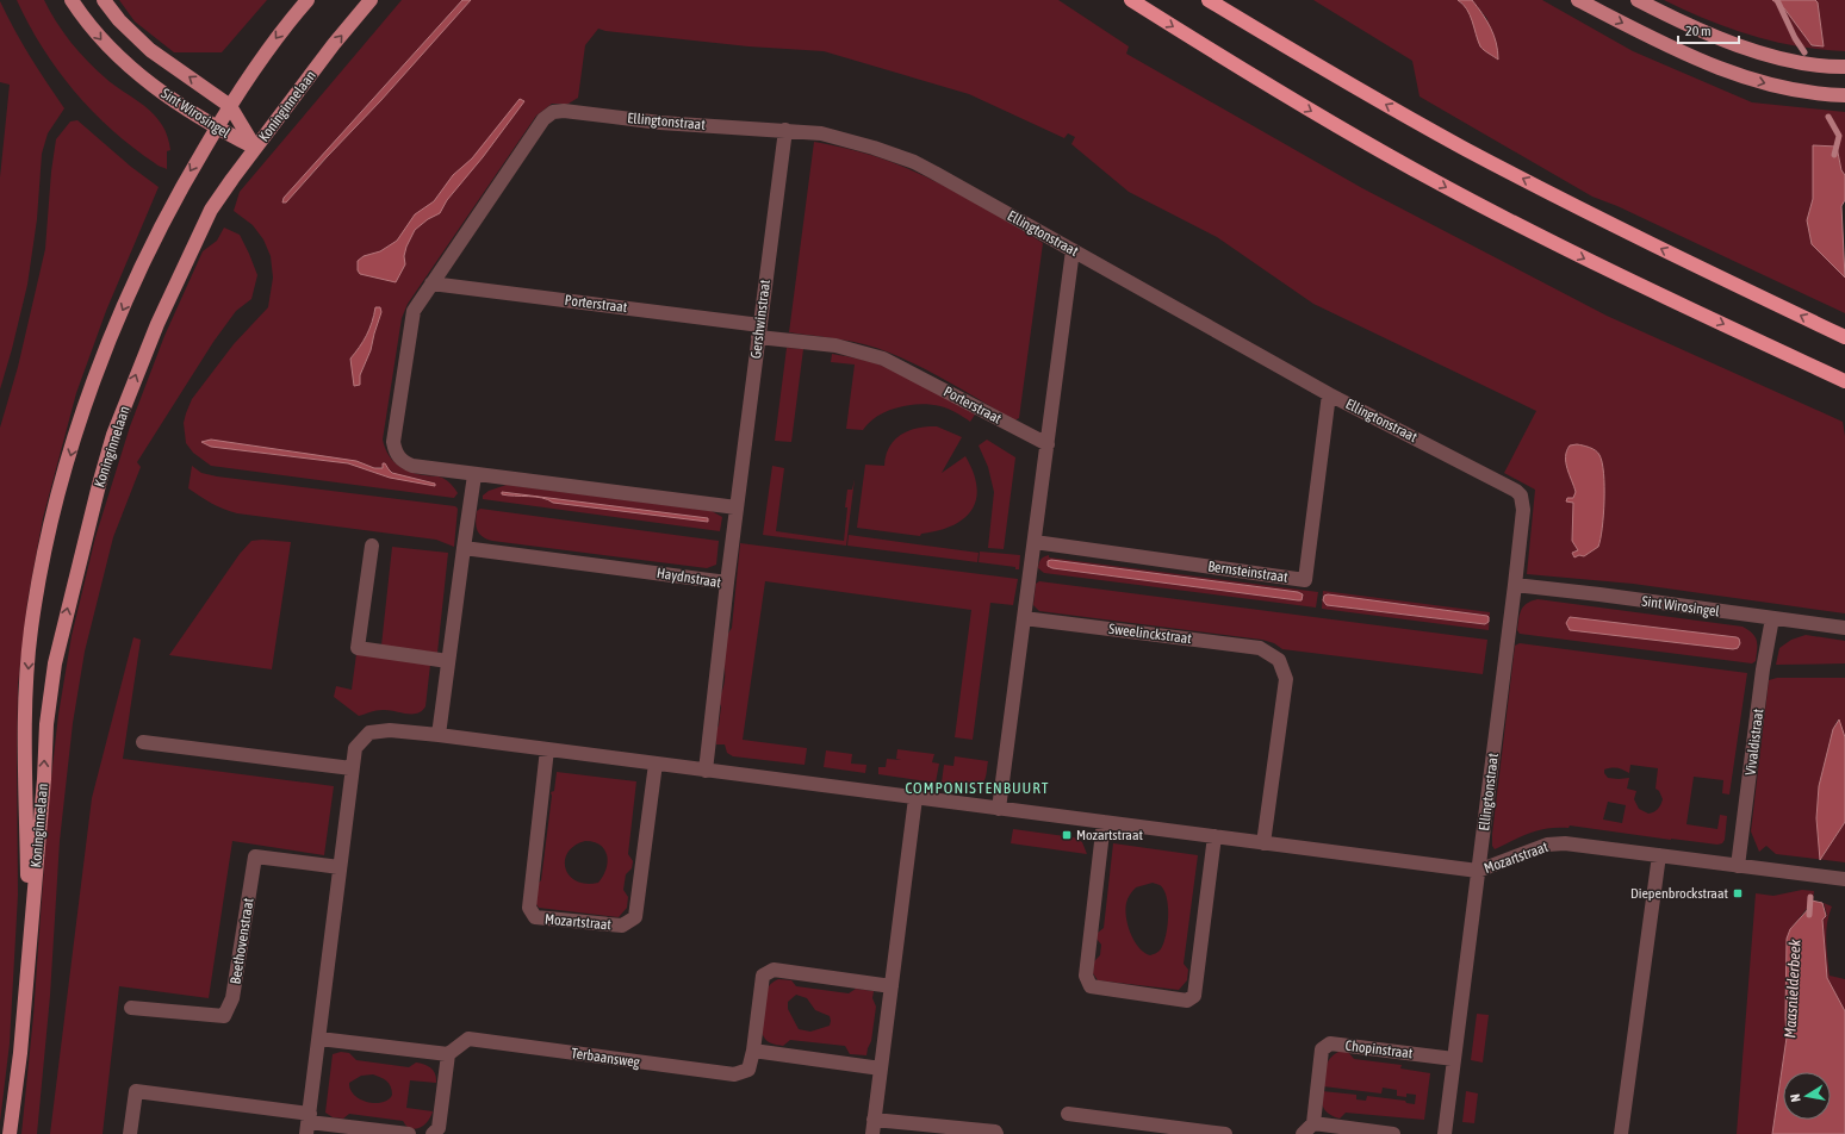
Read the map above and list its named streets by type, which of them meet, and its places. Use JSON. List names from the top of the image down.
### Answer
{
  "streets": {
    "main road": ["Koninginnelaan", "Sint Wirosingel"],
    "street": [
      "Ellingtonstraat",
      "Porterstraat",
      "Gershwinstraat",
      "Bernsteinstraat",
      "Haydnstraat",
      "Sweelinckstraat",
      "Vivaldistraat",
      "Mozartstraat",
      "Beethovenstraat",
      "Chopinstraat",
      "Terbaansweg"
    ]
  },
  "crossings": [
    ["Koninginnelaan", "Sint Wirosingel"],
    ["Sint Wirosingel", "Ellingtonstraat"],
    ["Sint Wirosingel", "Vivaldistraat"],
    ["Ellingtonstraat", "Porterstraat"],
    ["Ellingtonstraat", "Gershwinstraat"],
    ["Ellingtonstraat", "Bernsteinstraat"],
    ["Ellingtonstraat", "Mozartstraat"],
    ["Porterstraat", "Gershwinstraat"],
    ["Gershwinstraat", "Haydnstraat"],
    ["Haydnstraat", "Mozartstraat"],
    ["Sweelinckstraat", "Mozartstraat"],
    ["Vivaldistraat", "Mozartstraat"]
  ],
  "districts": ["COMPONISTENBUURT"],
  "water": ["Maasnielderbeek"],
  "places": {
    "transit": ["Mozartstraat", "Diepenbrockstraat"]
  },
  "scale_bar": "20 m",
  "north": "left"
}
